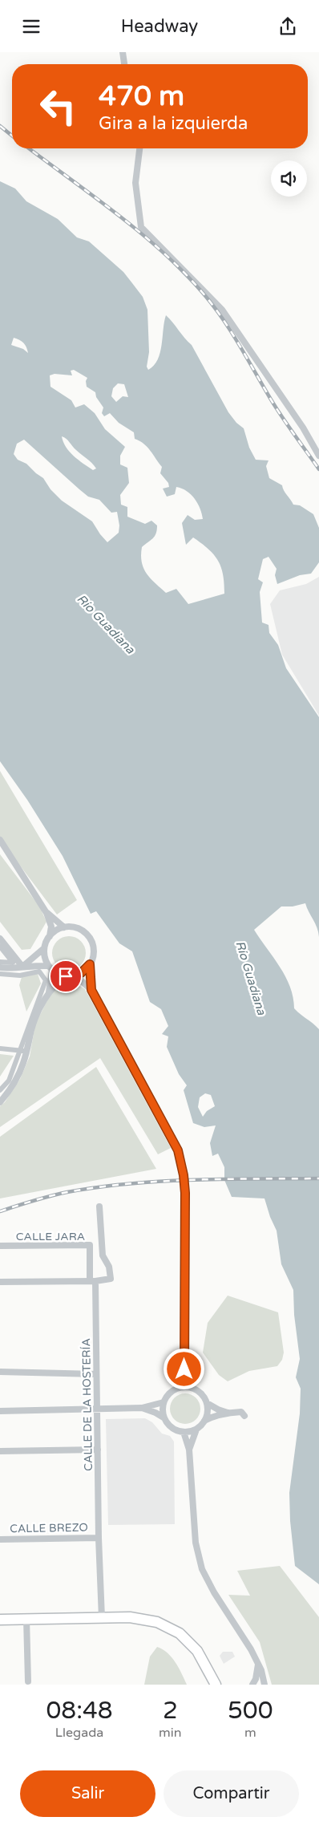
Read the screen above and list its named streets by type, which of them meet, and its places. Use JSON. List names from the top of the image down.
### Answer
{
  "streets": {
    "street": ["CALLE JARA", "CALLE DE LA HOSTERÍA", "CALLE BREZO"]
  },
  "crossings": [
    ["CALLE JARA", "CALLE DE LA HOSTERÍA"],
    ["CALLE DE LA HOSTERÍA", "CALLE BREZO"]
  ],
  "water": ["Río Guadiana"],
  "page": {
    "header": "Headway",
    "turn": ["470 m", "Gira a la izquierda"],
    "eta": [
      "08:48",
      "Llegada",
      "2",
      "min",
      "500",
      "m"
    ],
    "buttons": ["Salir", "Compartir"]
  }
}
